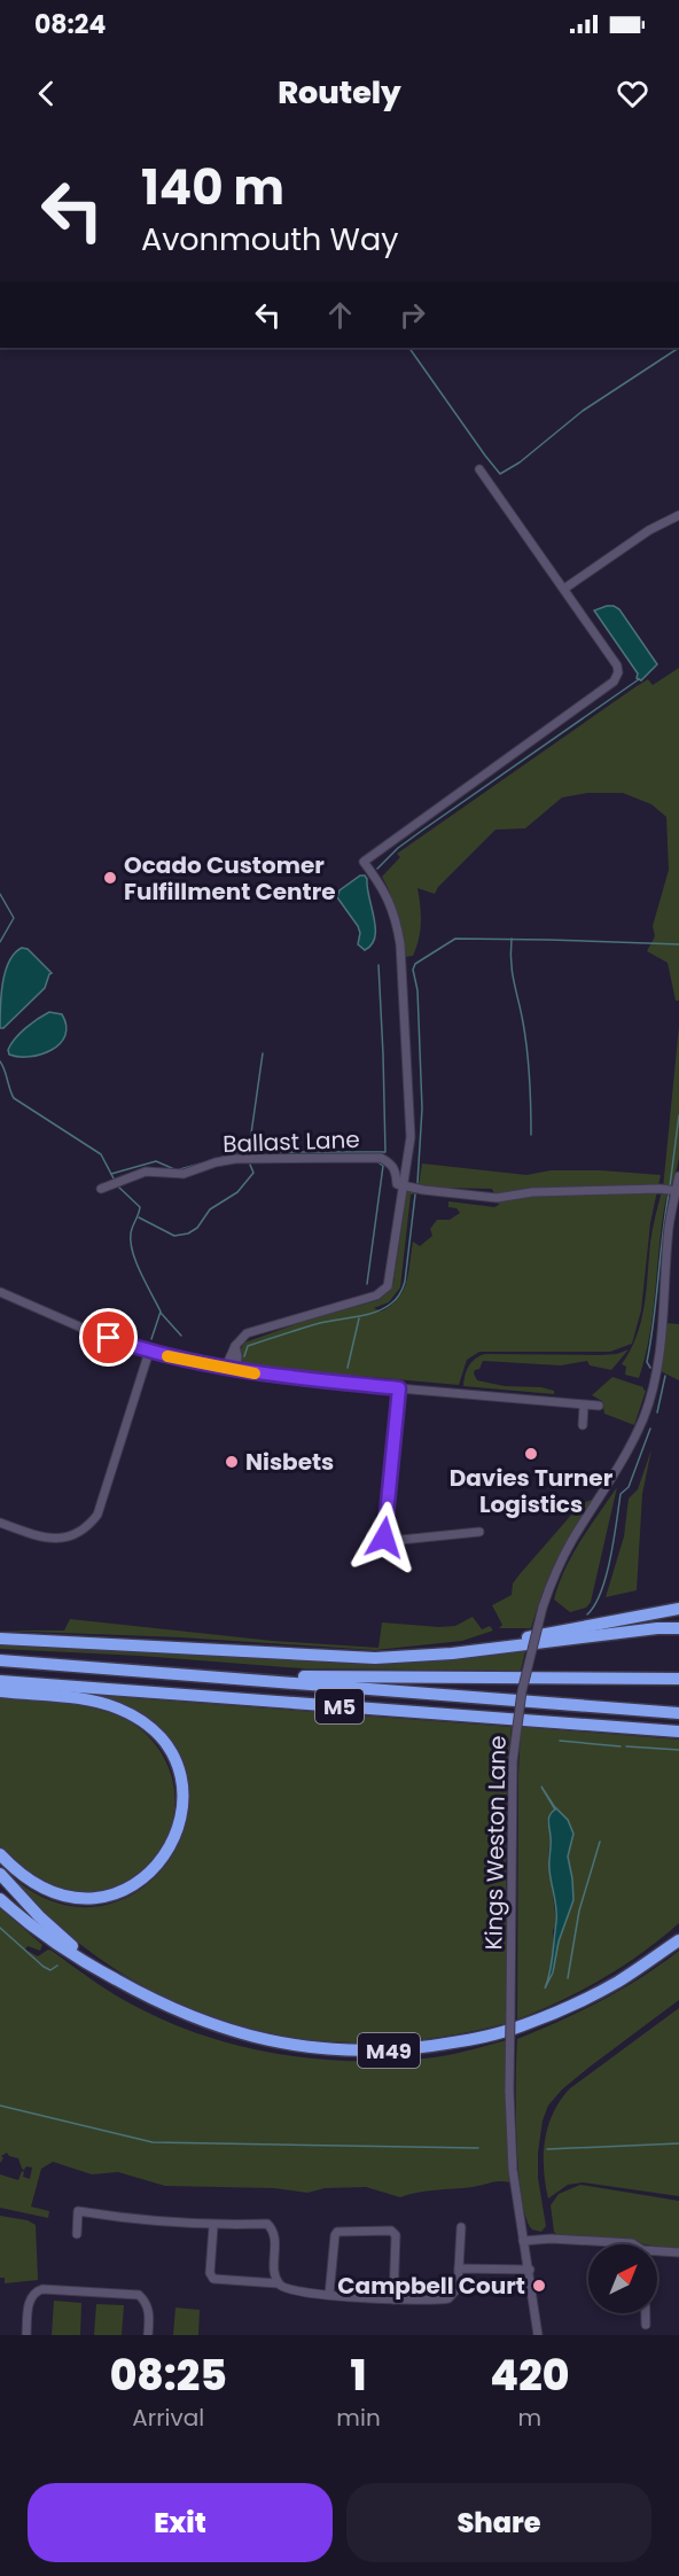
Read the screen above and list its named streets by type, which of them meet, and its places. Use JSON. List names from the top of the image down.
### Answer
{
  "streets": {
    "highway": ["M5", "M49"],
    "street": ["Ballast Lane", "Kings Weston Lane"]
  },
  "places": [
    "Ocado Customer Fulfillment Centre",
    "Davies Turner Logistics",
    "Nisbets",
    "Campbell Court"
  ],
  "north": "top right",
  "page": {
    "status": "08:24",
    "header": "Routely",
    "turn": ["140 m", "Avonmouth Way"],
    "eta": [
      "08:25",
      "Arrival",
      "1",
      "min",
      "420",
      "m"
    ],
    "buttons": ["Exit", "Share"]
  }
}
